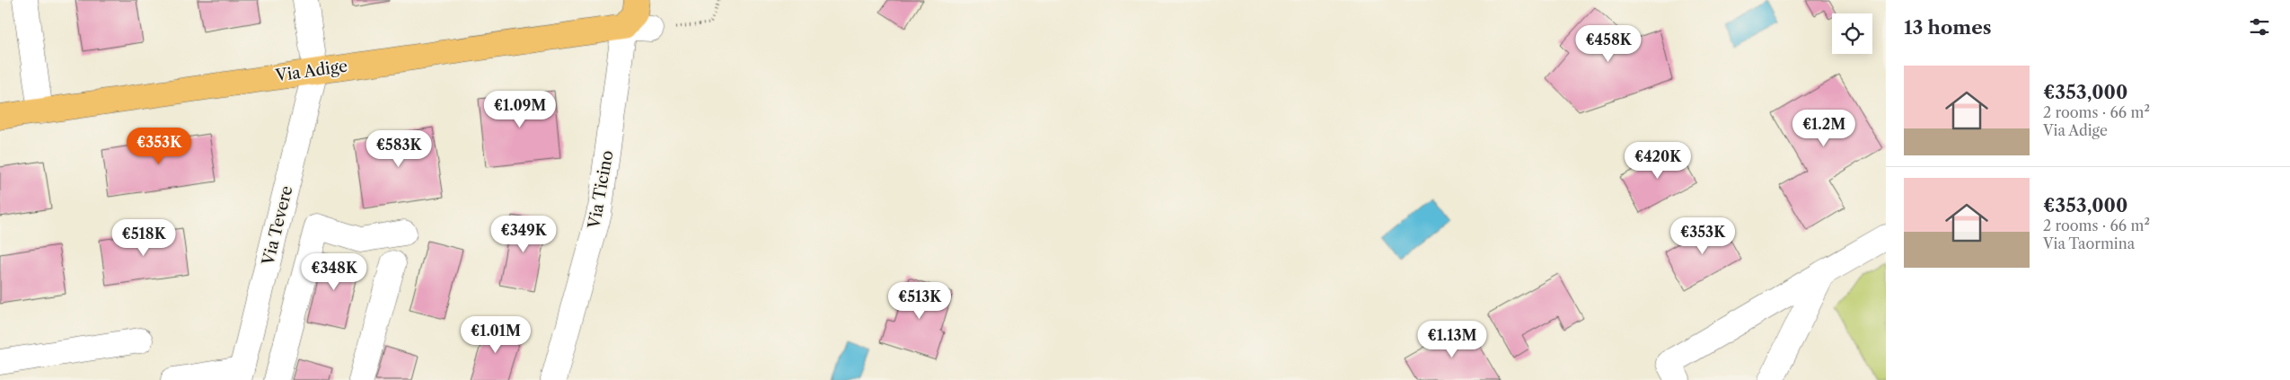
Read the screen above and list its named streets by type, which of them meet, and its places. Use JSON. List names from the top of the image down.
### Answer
{
  "streets": {
    "main road": ["Via Adige", "Via Ticino"],
    "street": ["Via Tevere"]
  },
  "crossings": [
    ["Via Adige", "Via Ticino"],
    ["Via Adige", "Via Tevere"]
  ],
  "page": {
    "heading": "13 homes",
    "price": [
      "€458K",
      "€1.09M",
      "€1.2M",
      "€353K",
      "€583K",
      "€420K",
      "€349K",
      "€353K",
      "€518K",
      "€348K",
      "€513K",
      "€1.01M",
      "€1.13M"
    ],
    "list": [
      {
        "name": "€353,000",
        "note": "2 rooms · 66 m² · Via Adige"
      },
      {
        "name": "€353,000",
        "note": "2 rooms · 66 m² · Via Taormina"
      }
    ]
  }
}
